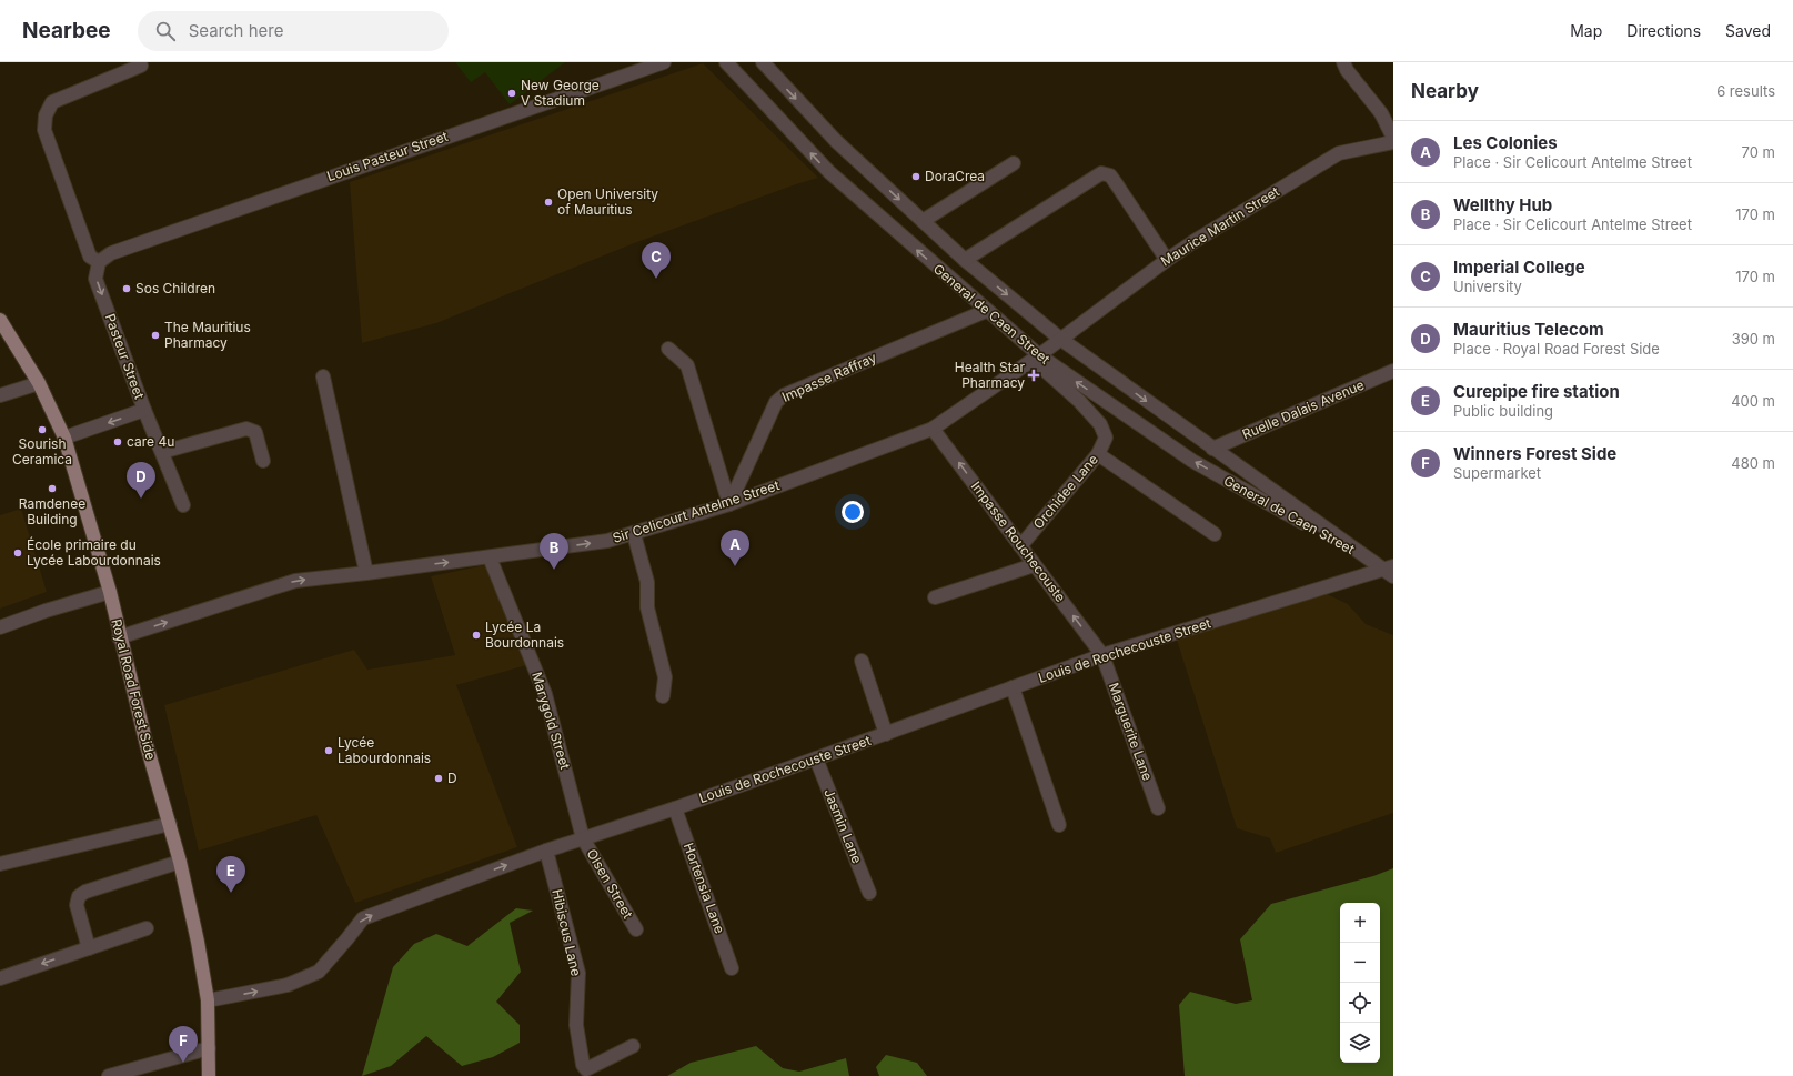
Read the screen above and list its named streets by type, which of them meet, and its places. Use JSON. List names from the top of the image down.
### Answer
{
  "streets": {
    "main road": ["Royal Road Forest Side"],
    "street": [
      "Louis Pasteur Street",
      "Maurice Martin Street",
      "General de Caen Street",
      "Pasteur Street",
      "Impasse Raffray",
      "Ruelle Dalais Avenue",
      "Orchidee Lane",
      "Sir Celicourt Antelme Street",
      "Impasse Rouchecouste",
      "Louis de Rochecouste Street",
      "Marygold Street",
      "Marguerite Lane",
      "Jasmin Lane",
      "Olsen Street",
      "Hortensia Lane",
      "Hibiscus Lane"
    ]
  },
  "crossings": [
    ["Louis Pasteur Street", "Pasteur Street"],
    ["Maurice Martin Street", "General de Caen Street"],
    ["Maurice Martin Street", "Orchidee Lane"],
    ["Maurice Martin Street", "Sir Celicourt Antelme Street"],
    ["General de Caen Street", "Impasse Raffray"],
    ["General de Caen Street", "Ruelle Dalais Avenue"],
    ["General de Caen Street", "Orchidee Lane"],
    ["General de Caen Street", "Sir Celicourt Antelme Street"],
    ["Pasteur Street", "Royal Road Forest Side"],
    ["Impasse Raffray", "Sir Celicourt Antelme Street"],
    ["Orchidee Lane", "Sir Celicourt Antelme Street"],
    ["Orchidee Lane", "Impasse Rouchecouste"],
    ["Sir Celicourt Antelme Street", "Impasse Rouchecouste"],
    ["Sir Celicourt Antelme Street", "Royal Road Forest Side"],
    ["Sir Celicourt Antelme Street", "Marygold Street"],
    ["Impasse Rouchecouste", "Louis de Rochecouste Street"],
    ["Impasse Rouchecouste", "Marguerite Lane"],
    ["Louis de Rochecouste Street", "Royal Road Forest Side"],
    ["Louis de Rochecouste Street", "Marygold Street"],
    ["Louis de Rochecouste Street", "Marguerite Lane"],
    ["Louis de Rochecouste Street", "Jasmin Lane"],
    ["Louis de Rochecouste Street", "Olsen Street"],
    ["Louis de Rochecouste Street", "Hortensia Lane"],
    ["Louis de Rochecouste Street", "Hibiscus Lane"],
    ["Marygold Street", "Olsen Street"]
  ],
  "one_way": ["Sir Celicourt Antelme Street", "Impasse Rouchecouste"],
  "places": {
    "other": [
      "New George V Stadium",
      "DoraCrea",
      "Open University of Mauritius",
      "Sos Children",
      "The Mauritius Pharmacy",
      "Sourish Ceramica",
      "care 4u",
      "Ramdenee Building",
      "École primaire du Lycée Labourdonnais",
      "Lycée La Bourdonnais",
      "Lycée Labourdonnais",
      "D"
    ],
    "health": ["Health Star Pharmacy"]
  },
  "page": {
    "header": "Nearbee",
    "search": "Search here",
    "nav": ["Map", "Directions", "Saved"],
    "heading": ["Nearby", "6 results"],
    "list": [
      {
        "mark": "A",
        "name": "Les Colonies",
        "note": "Place · Sir Celicourt Antelme Street",
        "value": "70 m"
      },
      {
        "mark": "B",
        "name": "Wellthy Hub",
        "note": "Place · Sir Celicourt Antelme Street",
        "value": "170 m"
      },
      {
        "mark": "C",
        "name": "Imperial College",
        "note": "University",
        "value": "170 m"
      },
      {
        "mark": "D",
        "name": "Mauritius Telecom",
        "note": "Place · Royal Road Forest Side",
        "value": "390 m"
      },
      {
        "mark": "E",
        "name": "Curepipe fire station",
        "note": "Public building",
        "value": "400 m"
      },
      {
        "mark": "F",
        "name": "Winners Forest Side",
        "note": "Supermarket",
        "value": "480 m"
      }
    ],
    "pins": [
      "C",
      "D",
      "A",
      "B",
      "E",
      "F"
    ],
    "map_buttons": ["+", "−"]
  }
}
